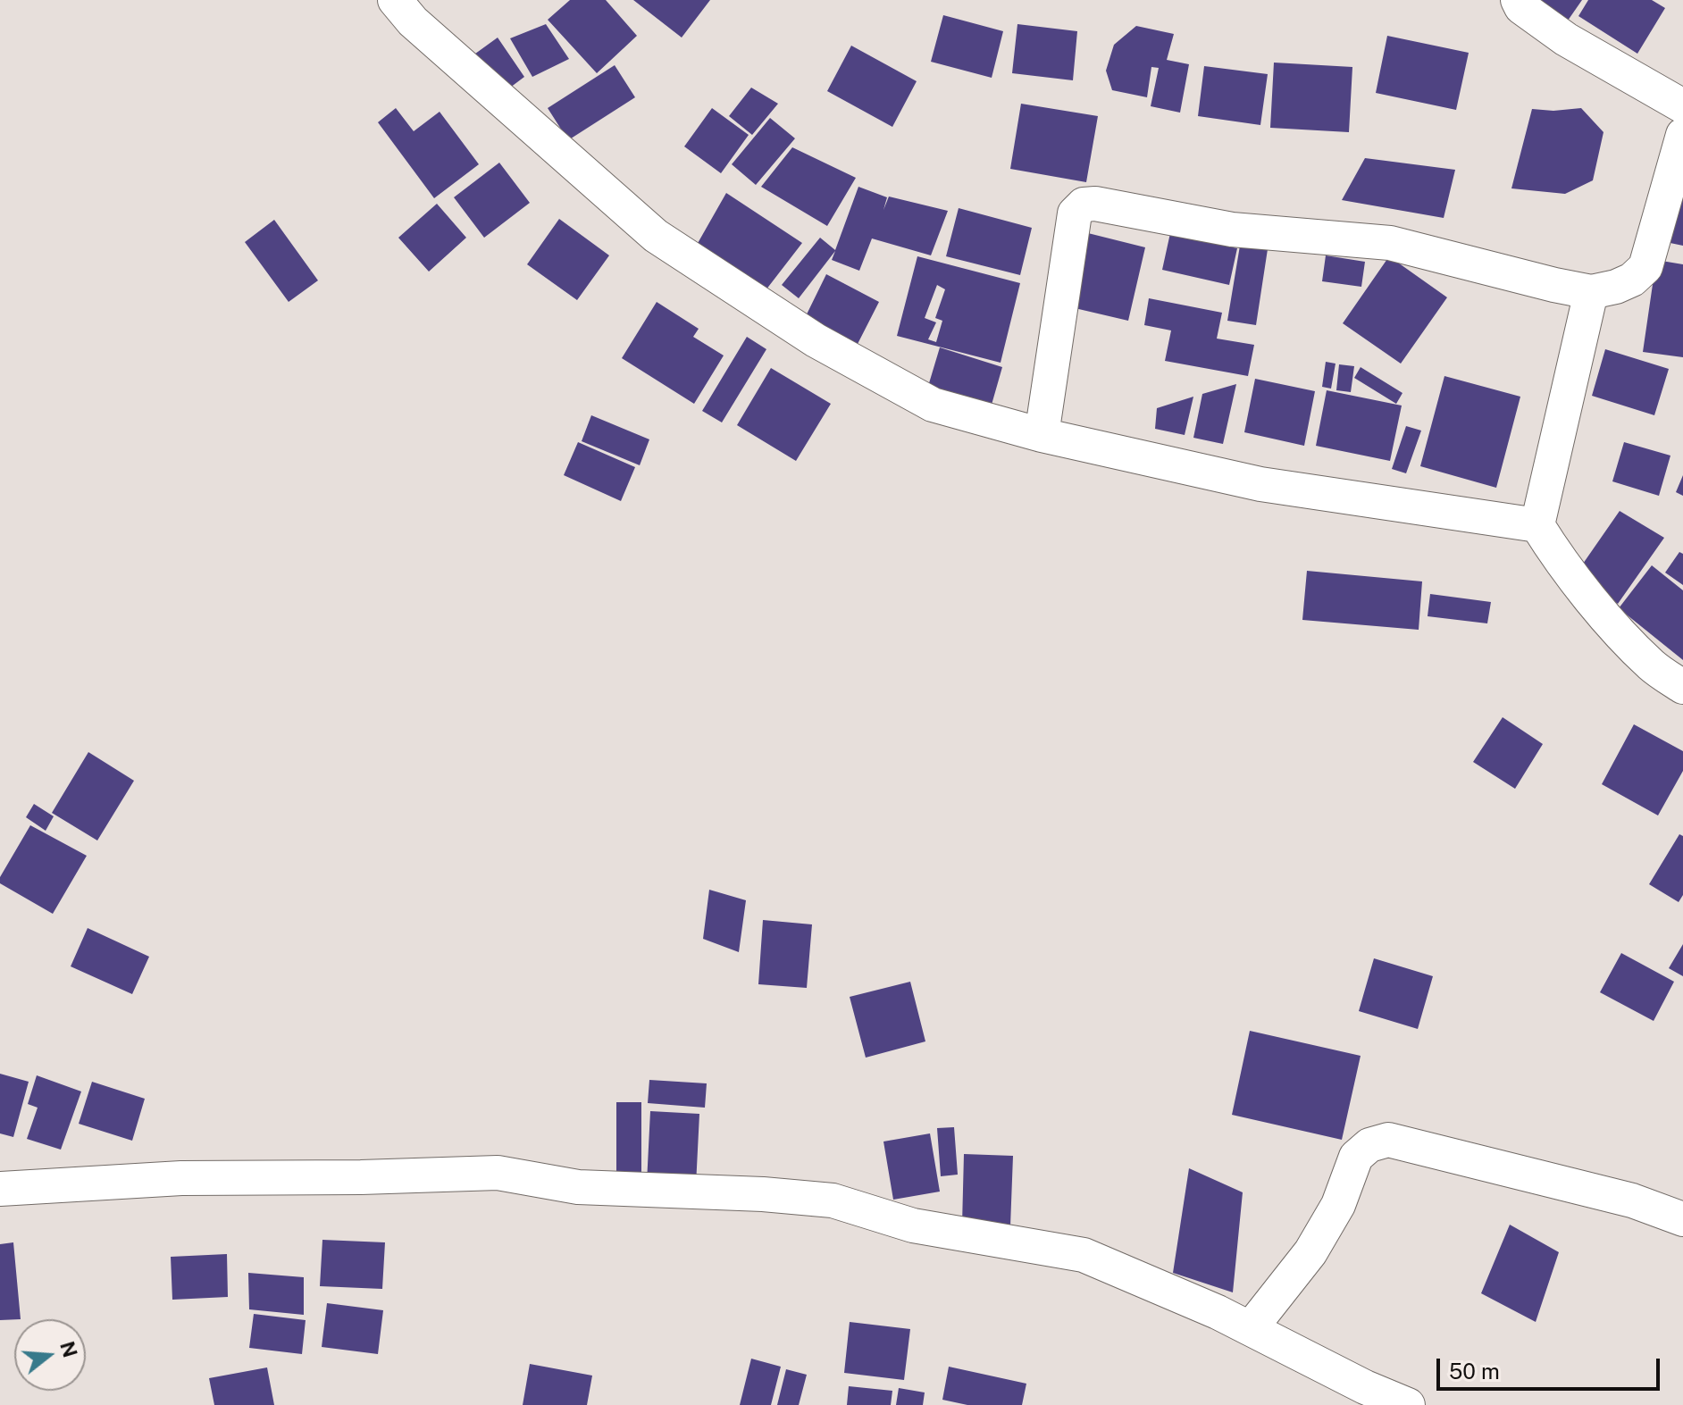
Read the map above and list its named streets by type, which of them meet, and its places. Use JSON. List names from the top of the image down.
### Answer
{
  "scale_bar": "50 m",
  "north": "right"
}
